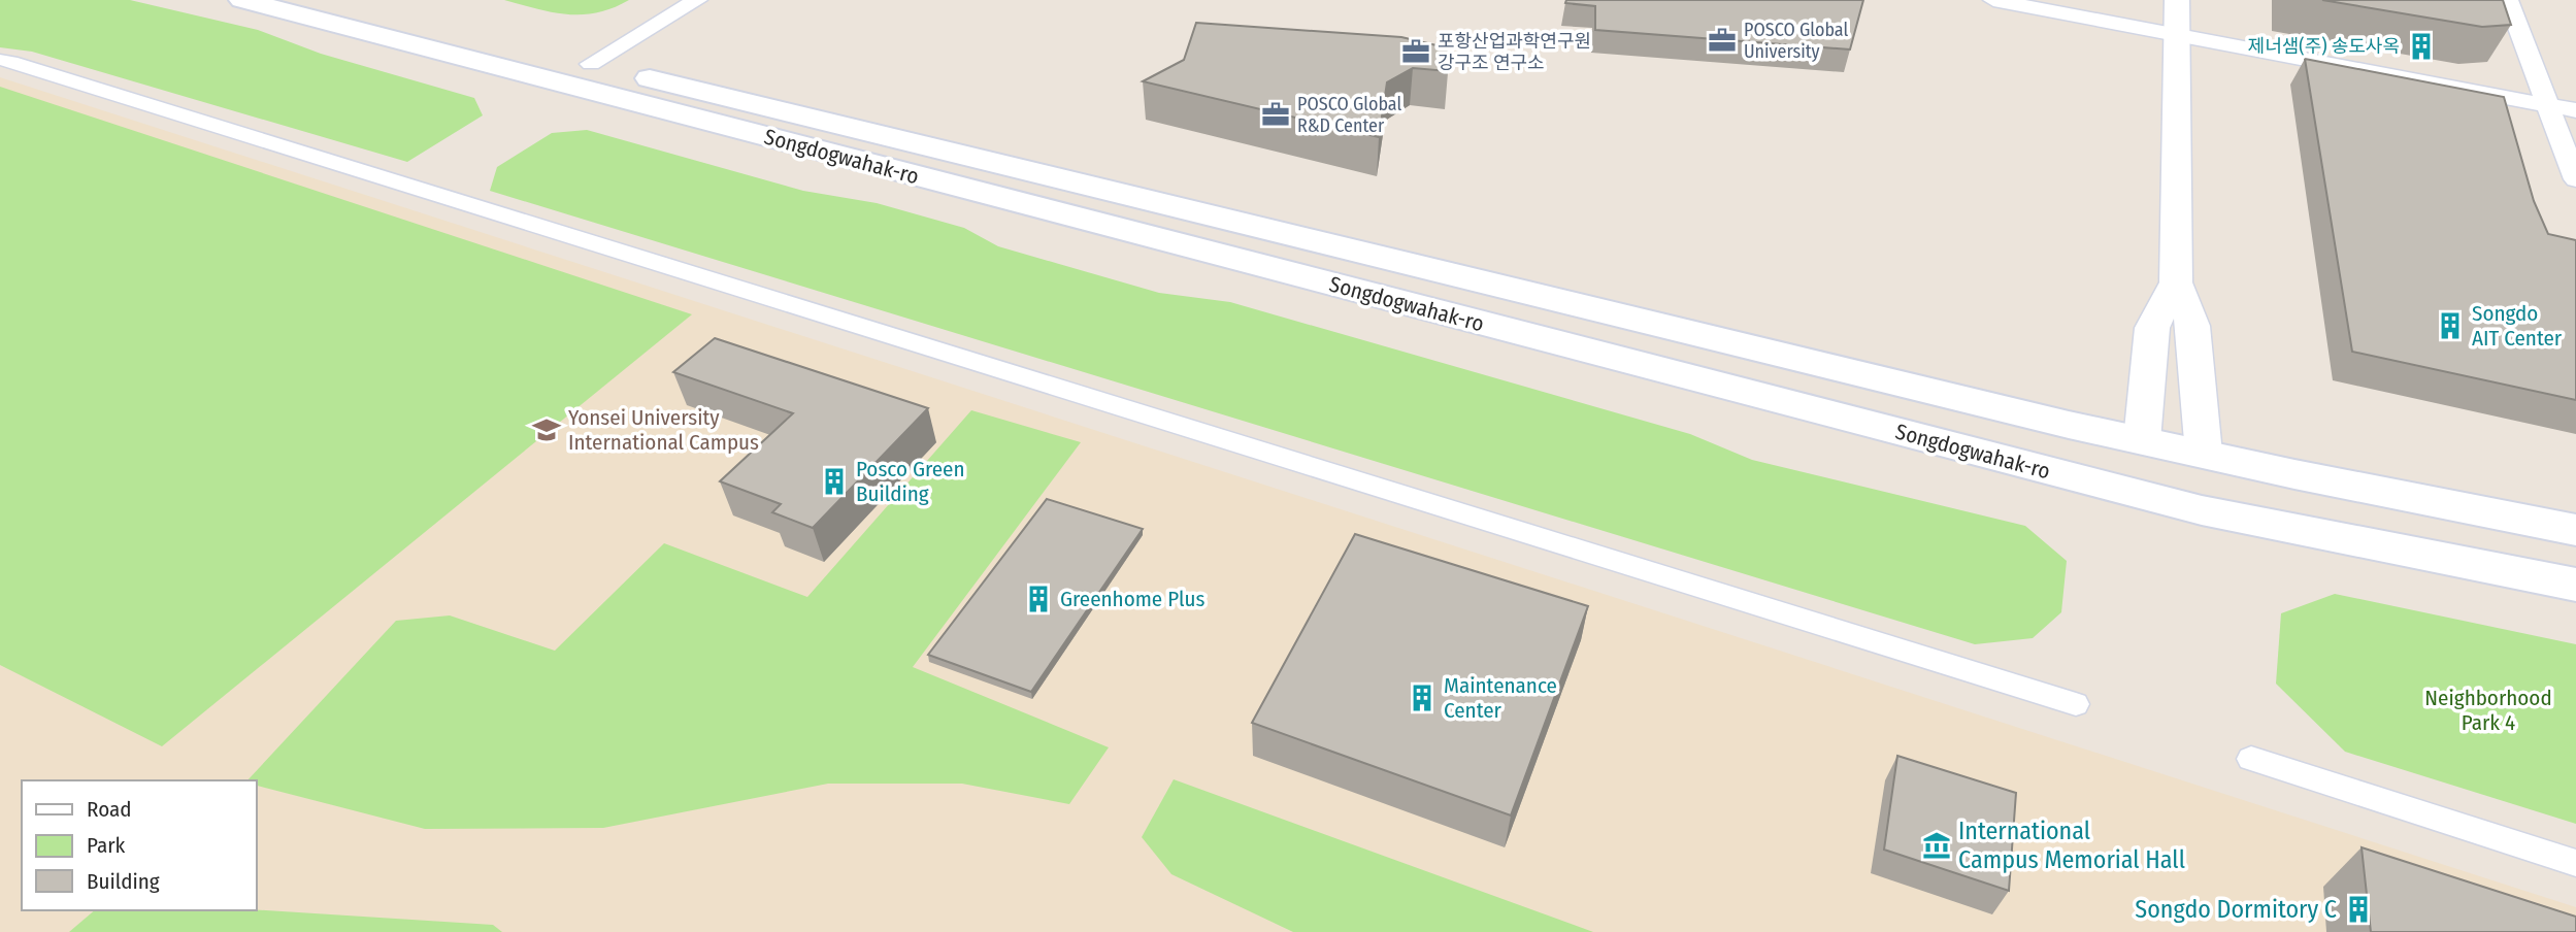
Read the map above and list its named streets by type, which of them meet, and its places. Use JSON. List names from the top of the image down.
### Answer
{
  "streets": {
    "main road": ["Songdogwahak-ro"]
  },
  "parks": ["Neighborhood Park 4"],
  "places": {
    "office": ["POSCO Global University", "포항산업과학연구원 강구조 연구소", "POSCO Global R&D Center"],
    "building": [
      "제너샘(주) 송도사옥",
      "Songdo AIT Center",
      "Posco Green Building",
      "Greenhome Plus",
      "Maintenance Center",
      "Songdo Dormitory C"
    ],
    "school or university": ["Yonsei University International Campus"],
    "museum": ["International Campus Memorial Hall"]
  },
  "legend": ["Road", "Park", "Building"]
}
